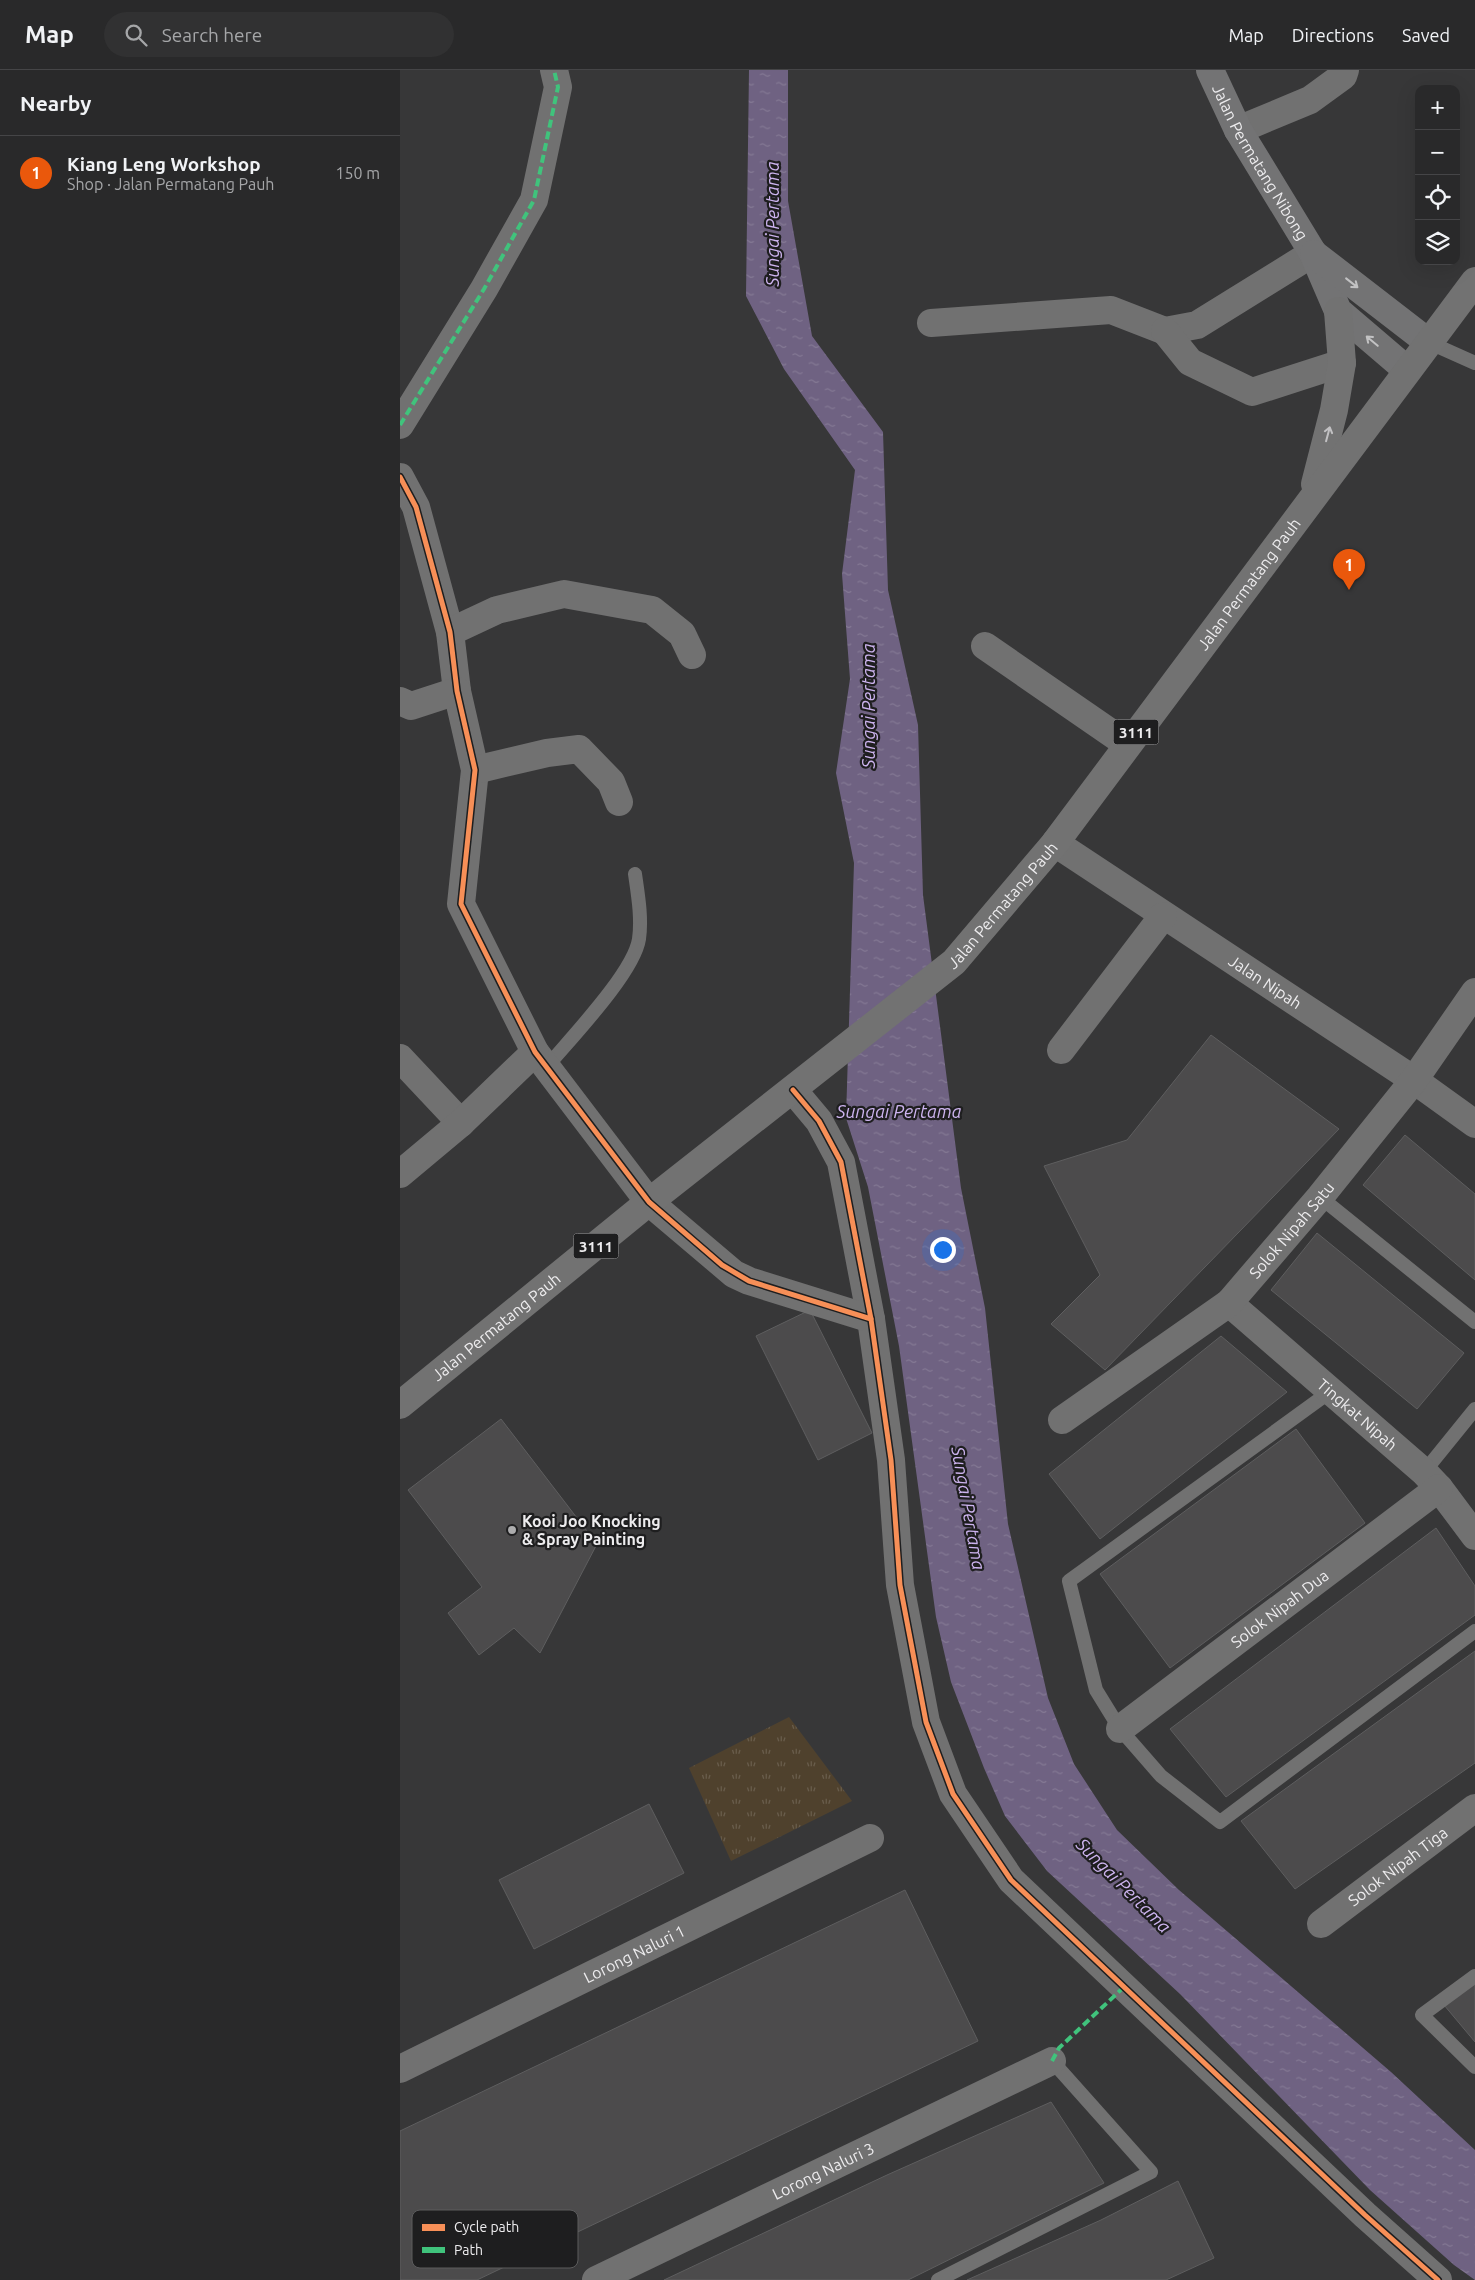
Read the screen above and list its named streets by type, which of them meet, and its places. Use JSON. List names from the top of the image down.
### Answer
{
  "streets": {
    "main road": ["Jalan Permatang Nibong", "Jalan Permatang Pauh", "3111"],
    "street": [
      "Jalan Nipah",
      "Solok Nipah Satu",
      "Tingkat Nipah",
      "Solok Nipah Dua",
      "Solok Nipah Tiga",
      "Lorong Naluri 1",
      "Lorong Naluri 3"
    ]
  },
  "crossings": [
    ["Jalan Permatang Nibong", "Jalan Permatang Pauh"],
    ["Jalan Permatang Pauh", "Jalan Nipah"],
    ["Jalan Nipah", "Solok Nipah Satu"],
    ["Solok Nipah Satu", "Tingkat Nipah"],
    ["Tingkat Nipah", "Solok Nipah Dua"]
  ],
  "water": ["Sungai Pertama"],
  "places": ["Kooi Joo Knocking & Spray Painting"],
  "legend": ["Cycle path", "Path"],
  "page": {
    "header": "Map",
    "search": "Search here",
    "nav": ["Map", "Directions", "Saved"],
    "heading": "Nearby",
    "map_buttons": ["+", "−"],
    "list": [
      {
        "mark": "1",
        "name": "Kiang Leng Workshop",
        "note": "Shop · Jalan Permatang Pauh",
        "value": "150 m"
      }
    ],
    "pins": "1"
  }
}
